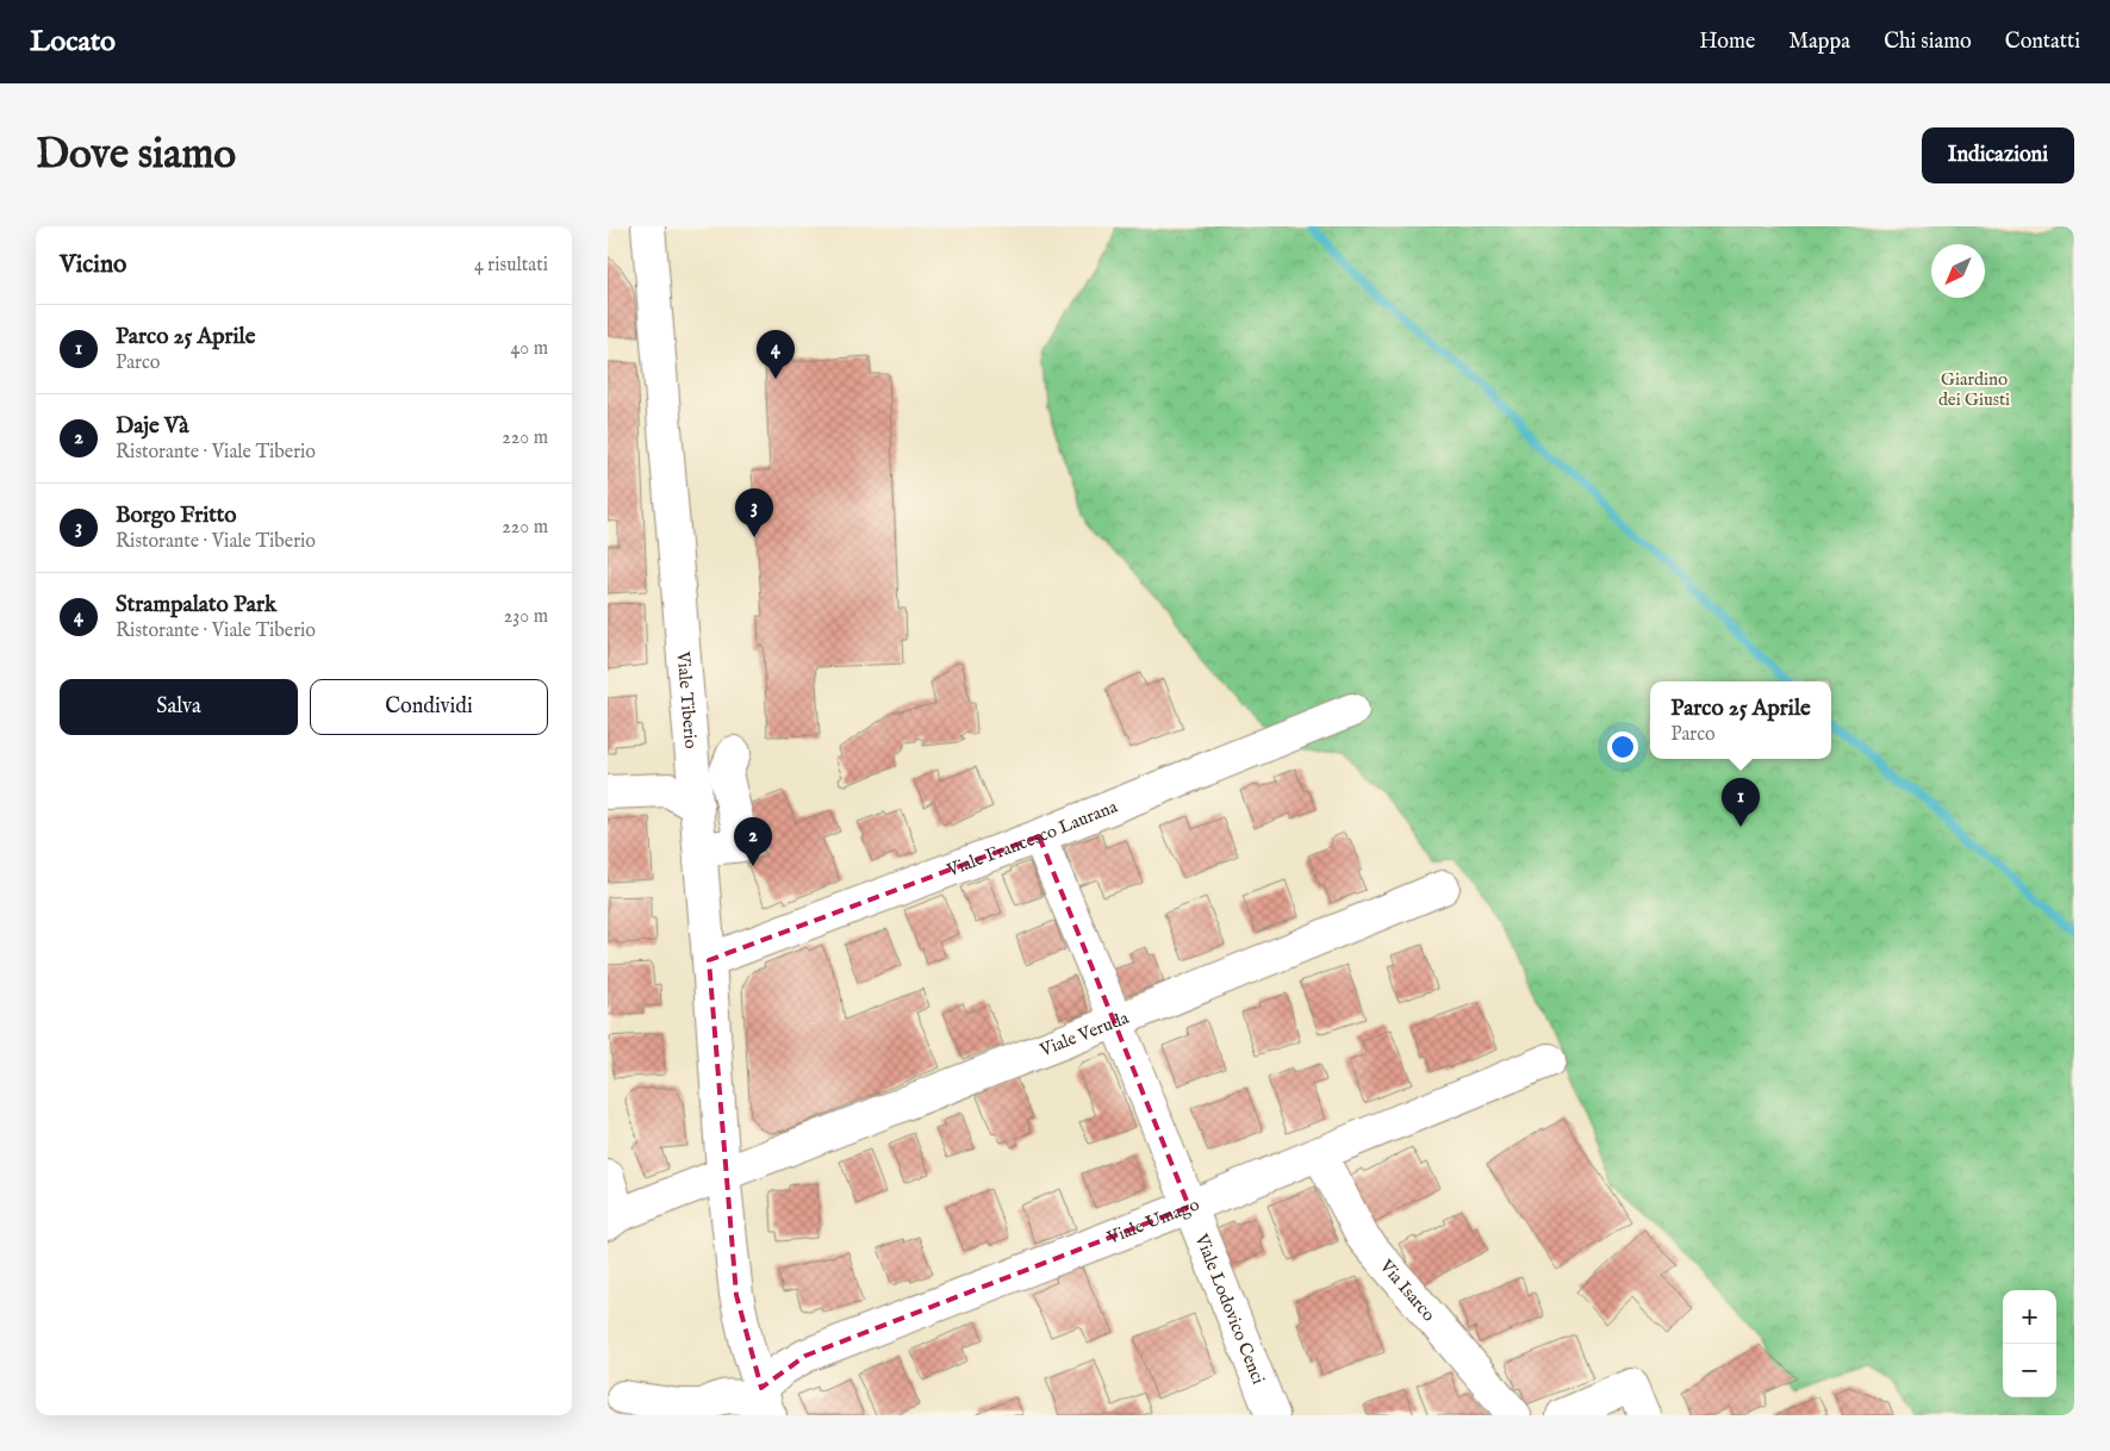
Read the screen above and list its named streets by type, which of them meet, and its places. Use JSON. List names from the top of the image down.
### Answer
{
  "streets": {
    "street": [
      "Viale Tiberio",
      "Viale Francesco Laurana",
      "Viale Veruda",
      "Viale Umago",
      "Via Isarco",
      "Viale Lodovico Cenci"
    ]
  },
  "crossings": [
    ["Viale Tiberio", "Viale Francesco Laurana"],
    ["Viale Tiberio", "Viale Veruda"],
    ["Viale Tiberio", "Viale Umago"],
    ["Viale Francesco Laurana", "Viale Lodovico Cenci"],
    ["Viale Veruda", "Viale Lodovico Cenci"],
    ["Viale Umago", "Via Isarco"],
    ["Viale Umago", "Viale Lodovico Cenci"]
  ],
  "parks": ["Giardino dei Giusti"],
  "north": "bottom left",
  "page": {
    "header": "Locato",
    "nav": [
      "Home",
      "Mappa",
      "Chi siamo",
      "Contatti"
    ],
    "buttons": [
      "Indicazioni",
      ["Salva", "Condividi"]
    ],
    "title": "Dove siamo",
    "heading": ["Vicino", "4 risultati"],
    "list": [
      {
        "mark": "1",
        "name": "Parco 25 Aprile",
        "note": "Parco",
        "value": "40 m"
      },
      {
        "mark": "2",
        "name": "Daje Và",
        "note": "Ristorante · Viale Tiberio",
        "value": "220 m"
      },
      {
        "mark": "3",
        "name": "Borgo Fritto",
        "note": "Ristorante · Viale Tiberio",
        "value": "220 m"
      },
      {
        "mark": "4",
        "name": "Strampalato Park",
        "note": "Ristorante · Viale Tiberio",
        "value": "230 m"
      }
    ],
    "pins": [
      "4",
      "3",
      "1",
      "2"
    ],
    "popup": ["Parco 25 Aprile", "Parco"],
    "map_buttons": ["+", "−"]
  }
}
